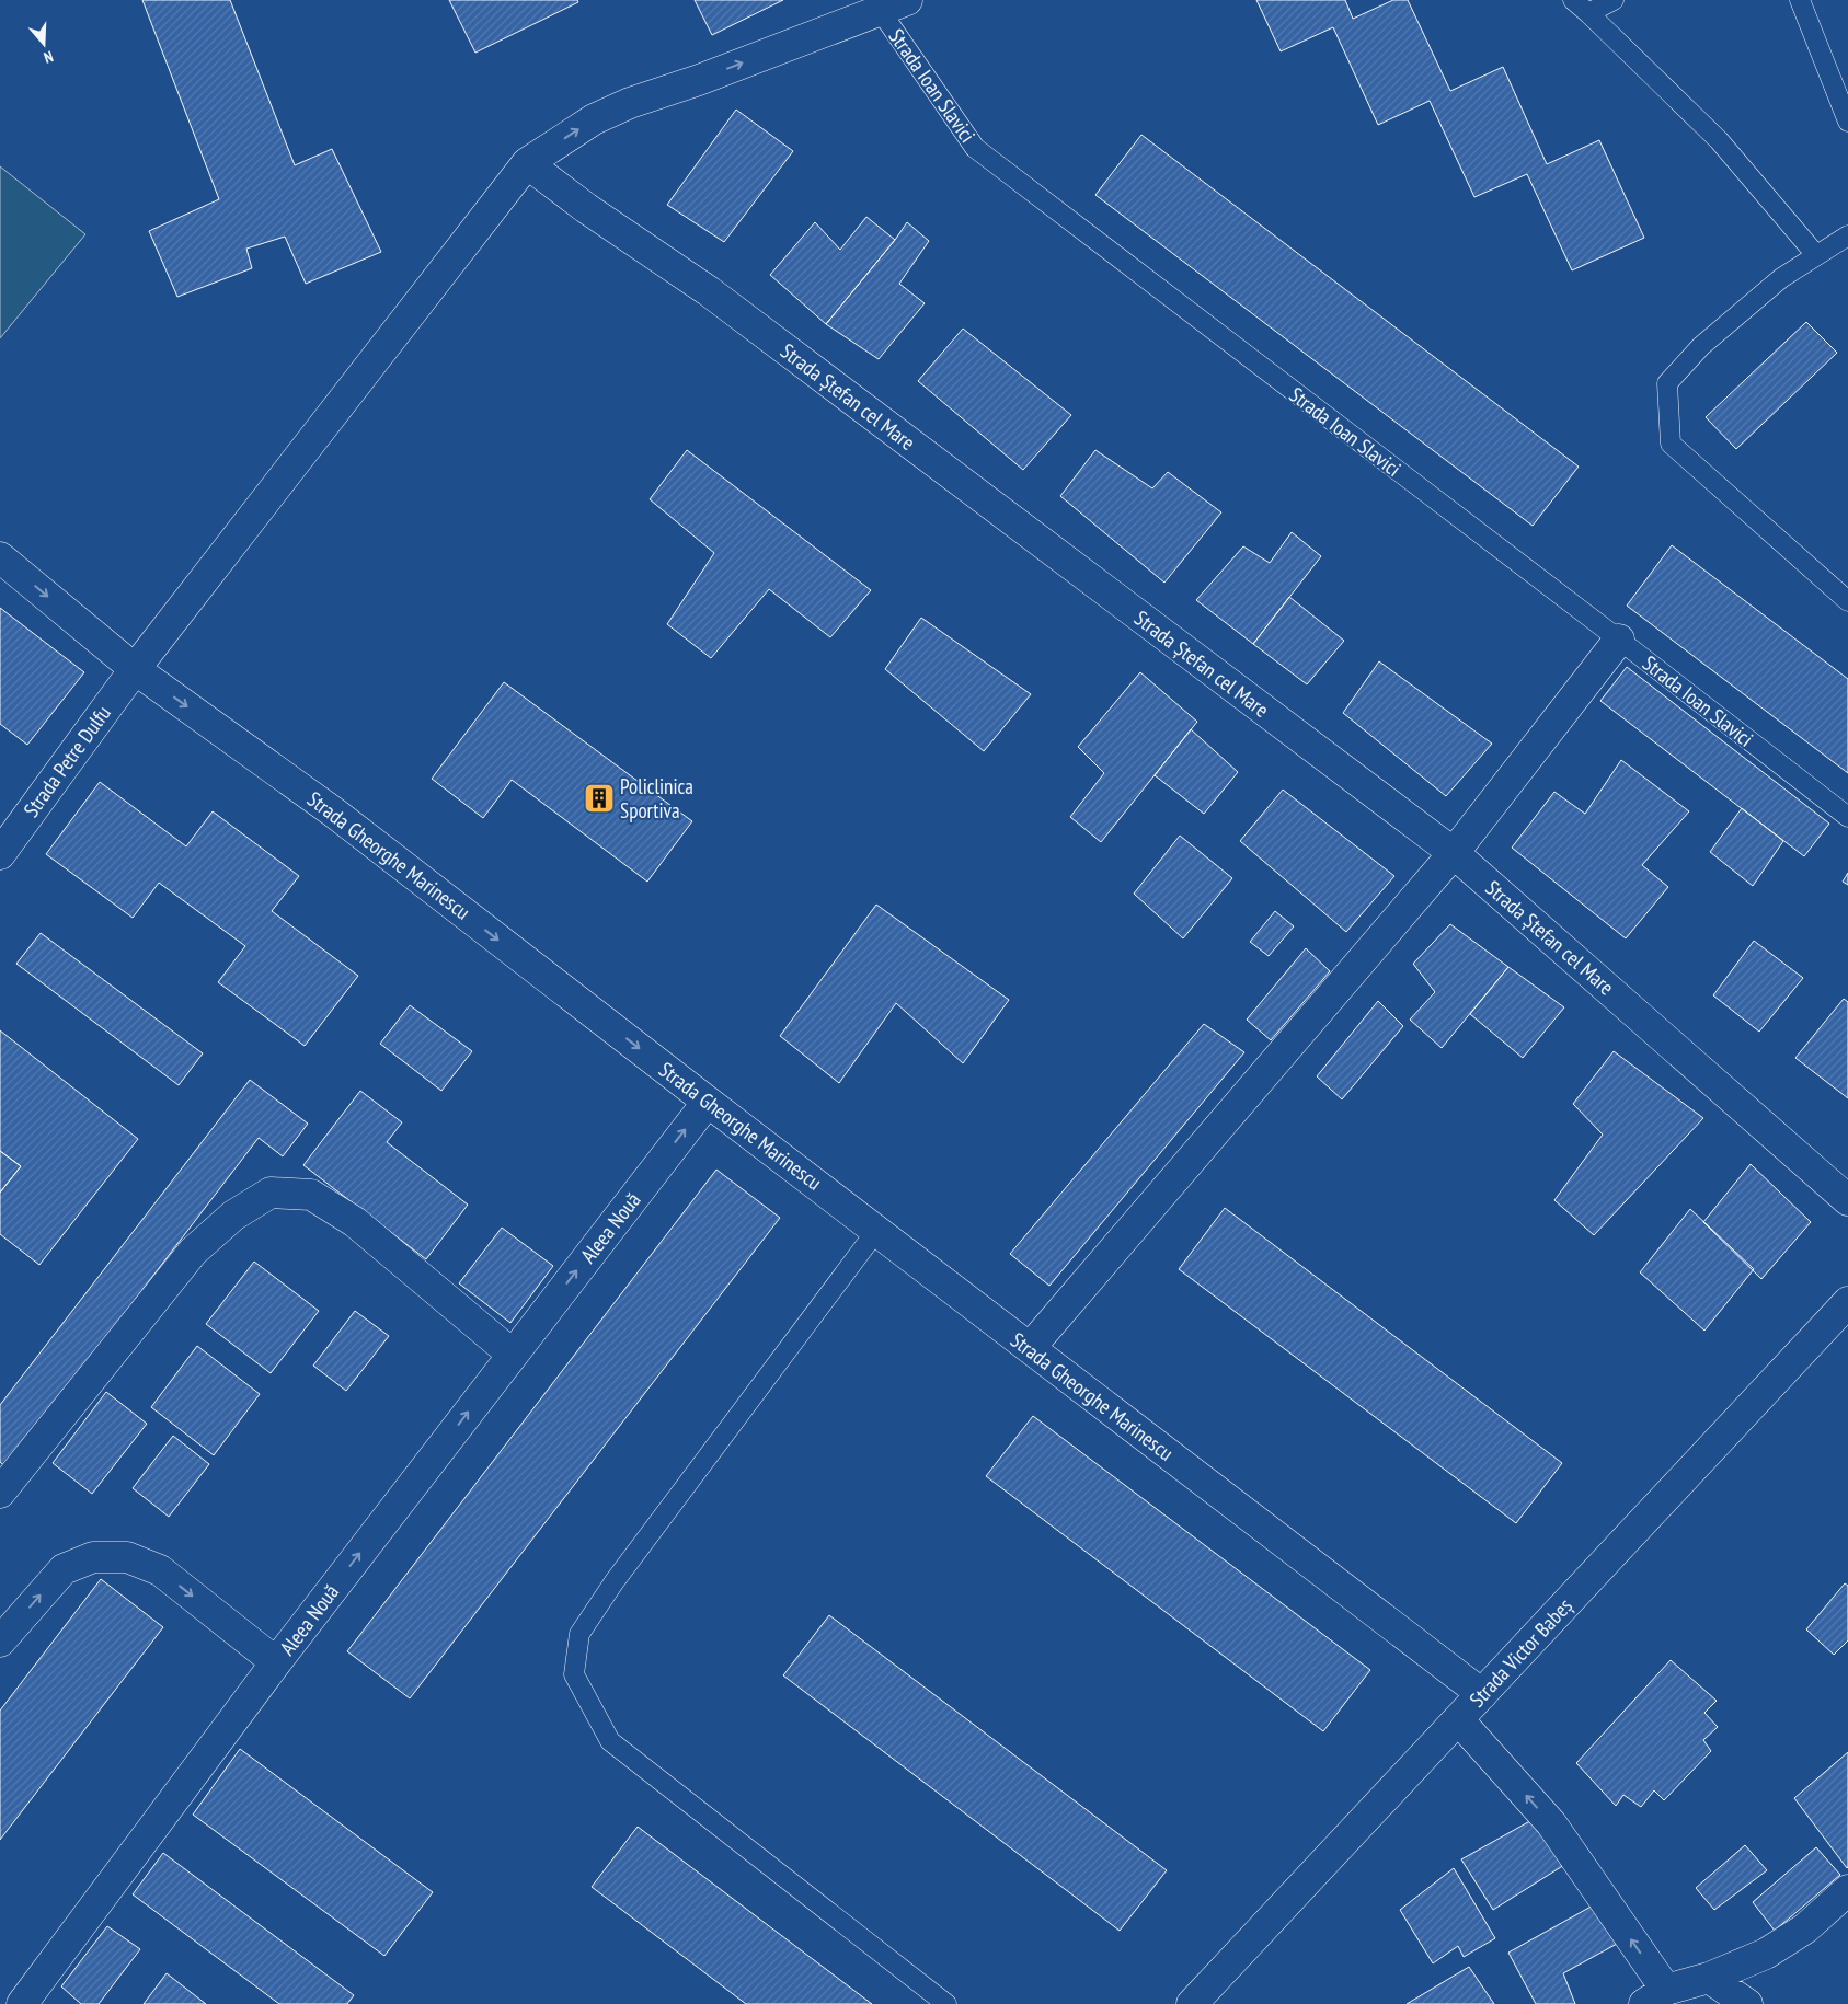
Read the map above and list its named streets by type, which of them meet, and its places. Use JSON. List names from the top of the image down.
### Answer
{
  "streets": {
    "street": [
      "Strada Ioan Slavici",
      "Strada Ștefan cel Mare",
      "Strada Petre Dulfu",
      "Strada Gheorghe Marinescu",
      "Aleea Nouă",
      "Strada Victor Babeș"
    ]
  },
  "crossings": [
    ["Strada Ioan Slavici", "Strada Ștefan cel Mare"],
    ["Strada Ioan Slavici", "Strada Petre Dulfu"],
    ["Strada Ioan Slavici", "Strada Gheorghe Marinescu"],
    ["Strada Petre Dulfu", "Strada Gheorghe Marinescu"],
    ["Strada Gheorghe Marinescu", "Aleea Nouă"],
    ["Strada Gheorghe Marinescu", "Strada Victor Babeș"]
  ],
  "one_way": ["Strada Gheorghe Marinescu", "Aleea Nouă"],
  "places": {
    "building": ["Policlinica Sportiva"]
  },
  "north": "bottom"
}
